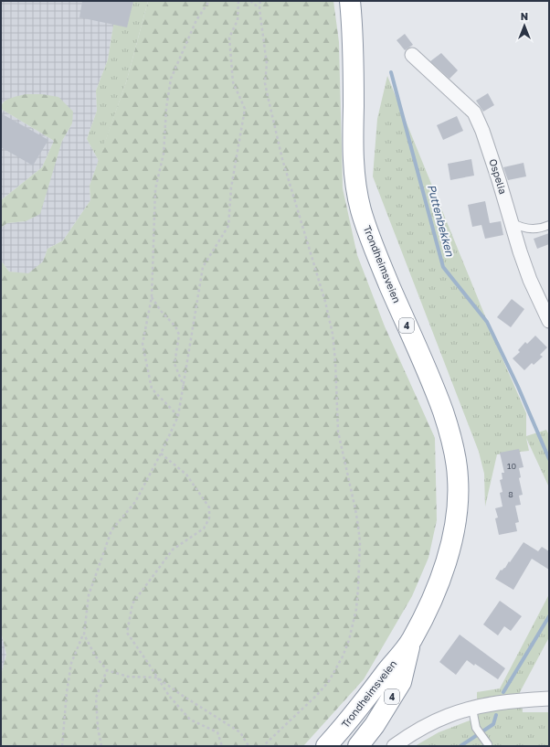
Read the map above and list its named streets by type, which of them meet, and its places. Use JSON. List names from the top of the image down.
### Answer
{
  "streets": {
    "highway": ["Trondheimsveien", "4"],
    "street": ["Ospelia"]
  },
  "water": ["Puttenbekken"],
  "house_numbers": ["10", "8"],
  "north": "top"
}
